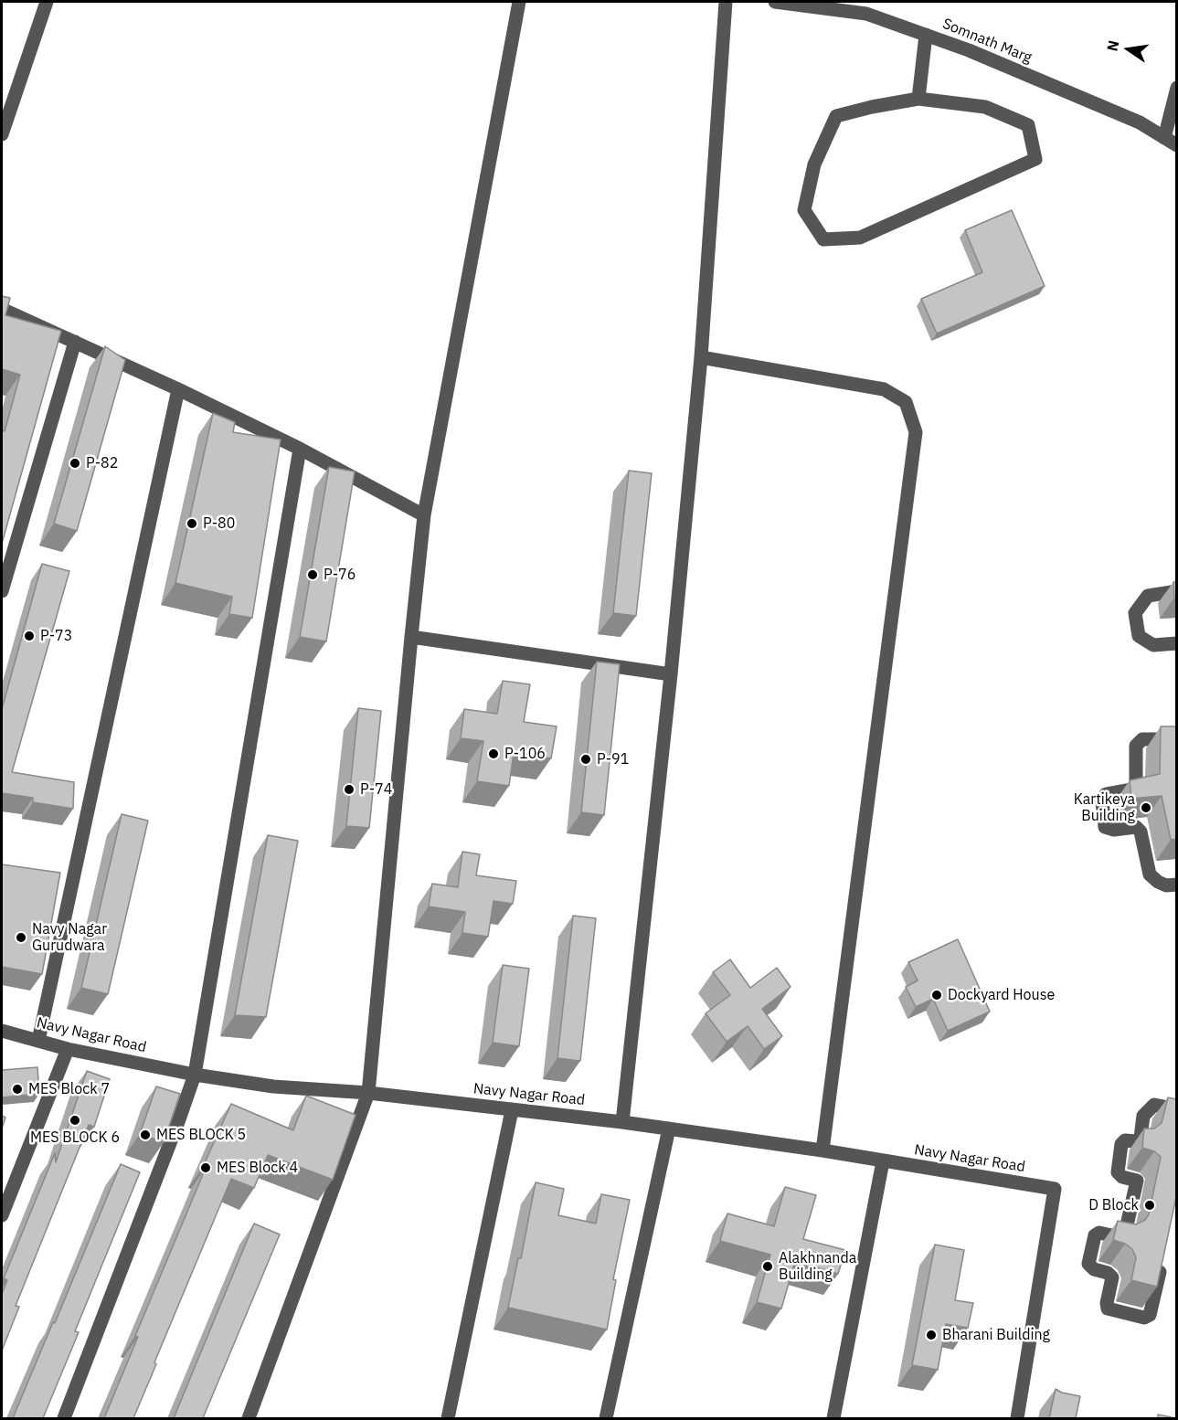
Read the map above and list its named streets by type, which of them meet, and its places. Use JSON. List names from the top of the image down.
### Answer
{
  "streets": {
    "street": ["Somnath Marg", "Navy Nagar Road"]
  },
  "places": [
    "P-82",
    "P-80",
    "P-76",
    "P-73",
    "P-106",
    "P-91",
    "P-74",
    "Kartikeya Building",
    "Navy Nagar Gurudwara",
    "Dockyard House",
    "MES Block 7",
    "MES BLOCK 6",
    "MES BLOCK 5",
    "MES Block 4",
    "D Block",
    "Alakhnanda Building",
    "Bharani Building"
  ],
  "north": "left"
}
